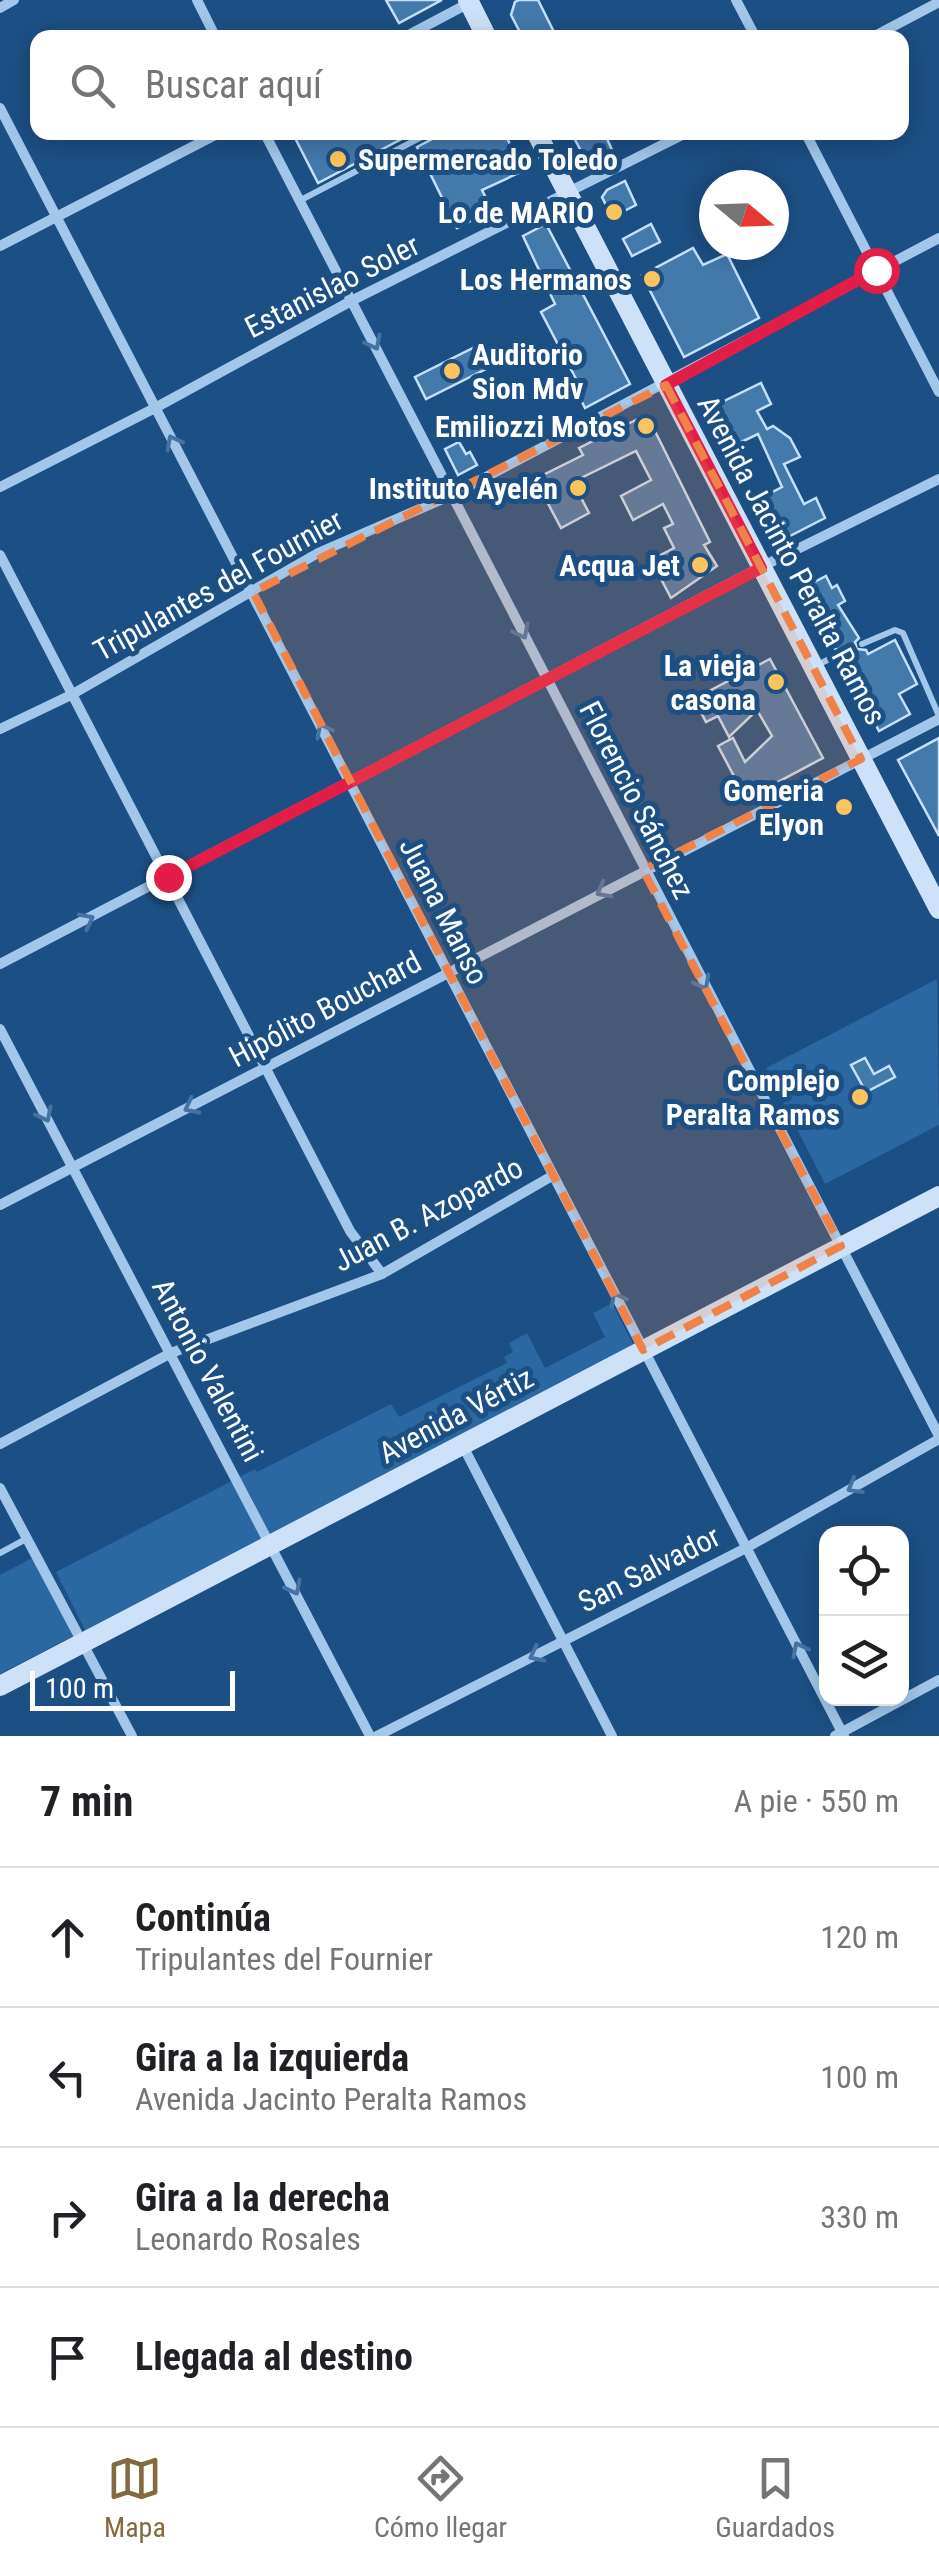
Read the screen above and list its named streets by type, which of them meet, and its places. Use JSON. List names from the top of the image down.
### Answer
{
  "streets": {
    "street": [
      "Estanislao Soler",
      "Avenida Jacinto Peralta Ramos",
      "Tripulantes del Fournier",
      "Florencio Sánchez",
      "Juana Manso",
      "Hipólito Bouchard",
      "Juan B. Azopardo",
      "Antonio Valentini",
      "Avenida Vértiz",
      "San Salvador"
    ]
  },
  "crossings": [
    ["Estanislao Soler", "Avenida Jacinto Peralta Ramos"],
    ["Estanislao Soler", "Florencio Sánchez"],
    ["Estanislao Soler", "Juana Manso"],
    ["Avenida Jacinto Peralta Ramos", "Tripulantes del Fournier"],
    ["Avenida Jacinto Peralta Ramos", "Hipólito Bouchard"],
    ["Tripulantes del Fournier", "Florencio Sánchez"],
    ["Tripulantes del Fournier", "Juana Manso"],
    ["Florencio Sánchez", "Hipólito Bouchard"],
    ["Florencio Sánchez", "Avenida Vértiz"],
    ["Florencio Sánchez", "San Salvador"],
    ["Juana Manso", "Hipólito Bouchard"],
    ["Juana Manso", "Juan B. Azopardo"],
    ["Juana Manso", "Avenida Vértiz"],
    ["Juana Manso", "San Salvador"],
    ["Hipólito Bouchard", "Antonio Valentini"],
    ["Juan B. Azopardo", "Antonio Valentini"],
    ["Antonio Valentini", "Avenida Vértiz"],
    ["Antonio Valentini", "San Salvador"]
  ],
  "one_way": [
    "Florencio Sánchez",
    "Juana Manso",
    "Hipólito Bouchard",
    "Antonio Valentini",
    "San Salvador"
  ],
  "places": [
    "Supermercado Toledo",
    "Lo de MARIO",
    "Los Hermanos",
    "Auditorio Sion Mdv",
    "Emiliozzi Motos",
    "Instituto Ayelén",
    "Acqua Jet",
    "La vieja casona",
    "Gomeria Elyon",
    "Complejo Peralta Ramos"
  ],
  "scale_bar": "100 m",
  "north": "right",
  "page": {
    "search": "Buscar aquí",
    "scale": "100 m",
    "heading": ["7 min", "A pie · 550 m"],
    "list": [
      ["Continúa", "Tripulantes del Fournier", "120 m"],
      ["Gira a la izquierda", "Avenida Jacinto Peralta Ramos", "100 m"],
      ["Gira a la derecha", "Leonardo Rosales", "330 m"],
      "Llegada al destino"
    ],
    "nav": ["Mapa", "Cómo llegar", "Guardados"]
  }
}
